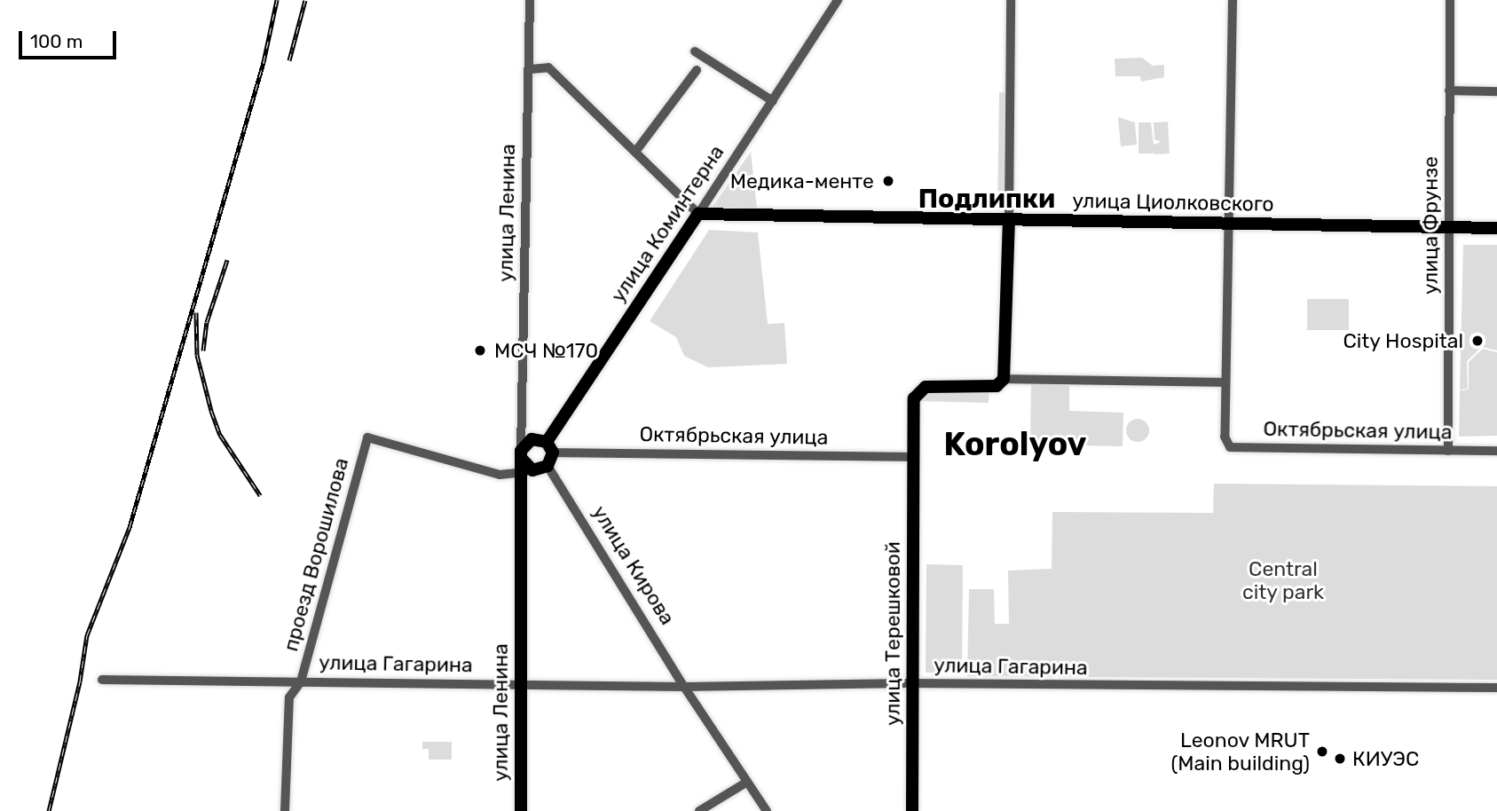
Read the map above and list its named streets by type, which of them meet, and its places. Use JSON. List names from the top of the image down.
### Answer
{
  "streets": {
    "main road": [
      "улица Циолковского",
      "улица Ленина",
      "улица Коминтерна",
      "улица Терешковой"
    ],
    "street": [
      "улица Фрунзе",
      "Октябрьская улица",
      "проезд Ворошилова",
      "улица Кирова",
      "улица Гагарина"
    ]
  },
  "crossings": [
    ["улица Циолковского", "улица Коминтерна"],
    ["улица Циолковского", "улица Фрунзе"],
    ["улица Ленина", "проезд Ворошилова"],
    ["улица Ленина", "улица Гагарина"],
    ["улица Коминтерна", "Октябрьская улица"],
    ["улица Фрунзе", "Октябрьская улица"],
    ["Октябрьская улица", "улица Терешковой"],
    ["проезд Ворошилова", "улица Гагарина"],
    ["улица Кирова", "улица Гагарина"],
    ["улица Терешковой", "улица Гагарина"]
  ],
  "districts": ["Подлипки", "Korolyov"],
  "parks": ["Central city park"],
  "places": [
    "Медика-менте",
    "City Hospital",
    "МСЧ №170",
    "Leonov MRUT (Main building)",
    "КИУЭС"
  ],
  "scale_bar": "100 m"
}
